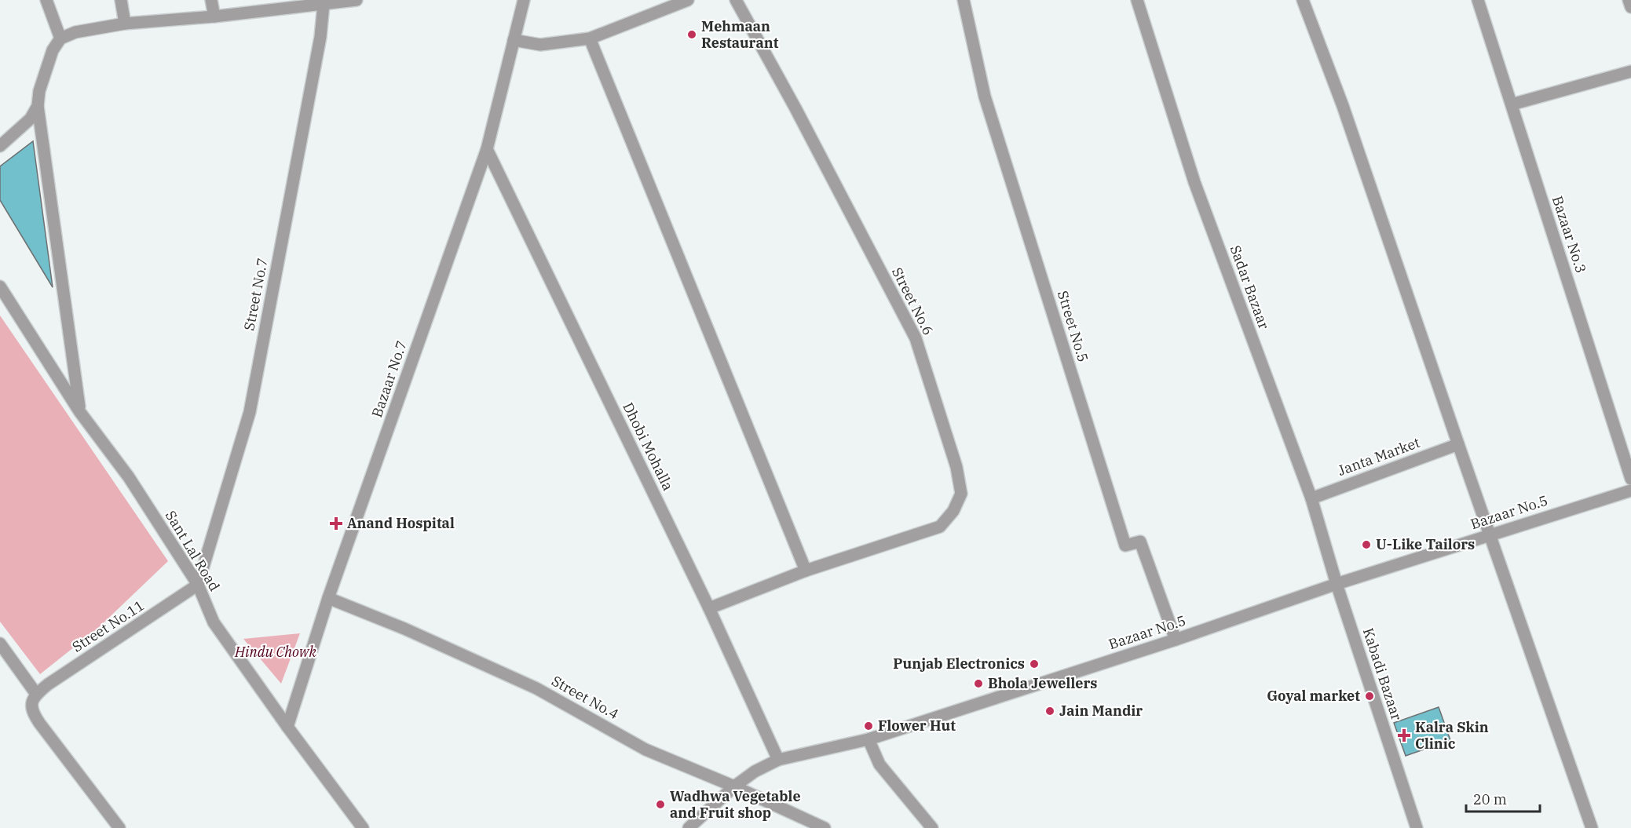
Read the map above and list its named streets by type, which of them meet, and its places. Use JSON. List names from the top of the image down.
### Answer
{
  "streets": {
    "street": [
      "Bazaar No.3",
      "Sadar Bazaar",
      "Street No.7",
      "Street No.6",
      "Street No.5",
      "Bazaar No.7",
      "Dhobi Mohalla",
      "Janta Market",
      "Bazaar No.5",
      "Sant Lal Road",
      "Street No.11",
      "Kabadi Bazaar",
      "Street No.4"
    ]
  },
  "crossings": [
    ["Sadar Bazaar", "Janta Market"],
    ["Sadar Bazaar", "Bazaar No.5"],
    ["Sadar Bazaar", "Kabadi Bazaar"],
    ["Street No.7", "Sant Lal Road"],
    ["Street No.7", "Street No.11"],
    ["Street No.6", "Dhobi Mohalla"],
    ["Street No.5", "Bazaar No.5"],
    ["Bazaar No.7", "Dhobi Mohalla"],
    ["Bazaar No.7", "Sant Lal Road"],
    ["Bazaar No.7", "Street No.4"],
    ["Dhobi Mohalla", "Bazaar No.5"],
    ["Bazaar No.5", "Kabadi Bazaar"],
    ["Bazaar No.5", "Street No.4"],
    ["Sant Lal Road", "Street No.11"]
  ],
  "parks": ["Hindu Chowk"],
  "places": {
    "other": [
      "Mehmaan Restaurant",
      "U-Like Tailors",
      "Punjab Electronics",
      "Bhola Jewellers",
      "Goyal market",
      "Jain Mandir",
      "Flower Hut",
      "Wadhwa Vegetable and Fruit shop"
    ],
    "health": ["Anand Hospital", "Kalra Skin Clinic"]
  },
  "scale_bar": "20 m"
}
